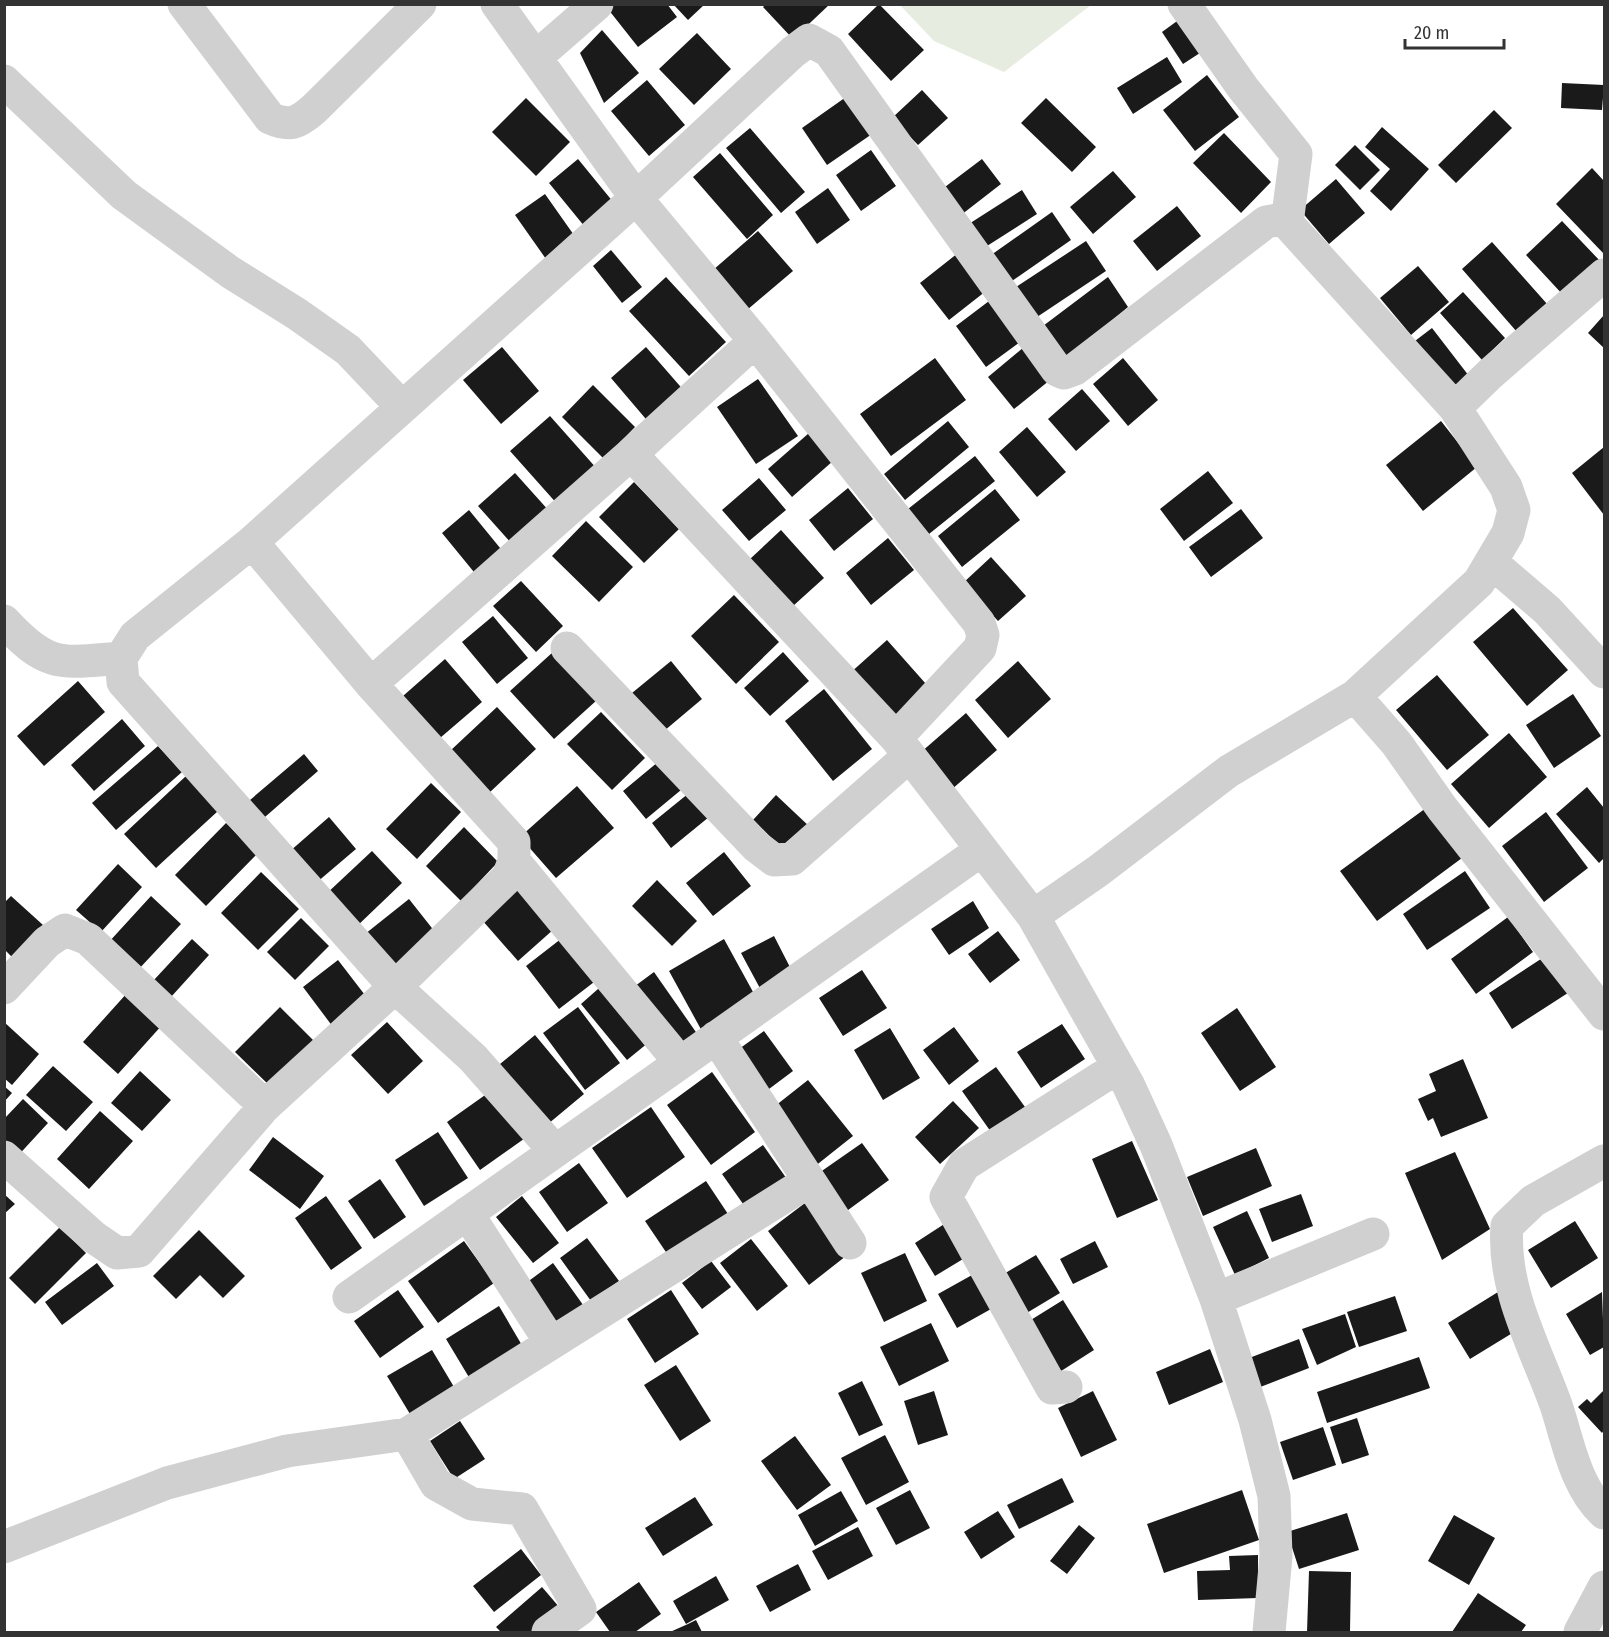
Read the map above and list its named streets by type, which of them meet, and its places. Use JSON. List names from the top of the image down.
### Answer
{
  "scale_bar": "20 m"
}
